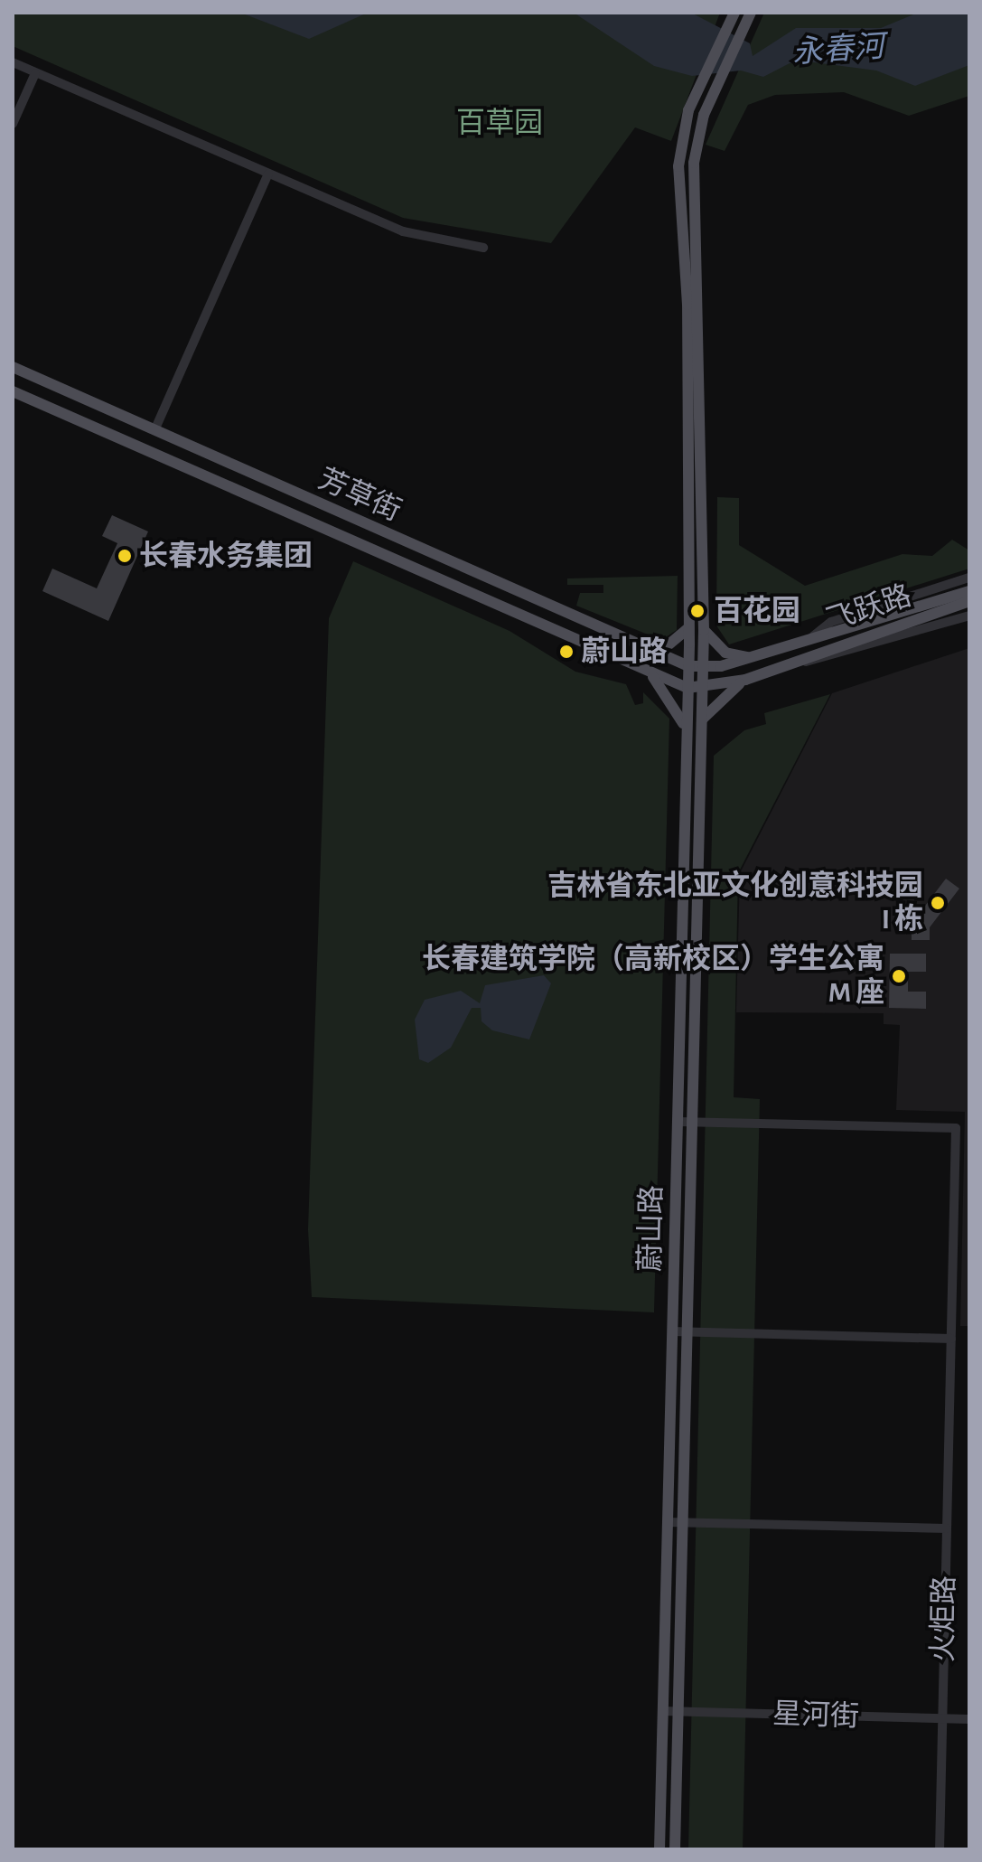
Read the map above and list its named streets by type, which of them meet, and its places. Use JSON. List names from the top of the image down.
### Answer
{
  "streets": {
    "main road": ["芳草街", "飞跃路", "蔚山路"],
    "street": ["火炬路", "星河街"]
  },
  "crossings": [
    ["芳草街", "飞跃路"],
    ["芳草街", "蔚山路"],
    ["飞跃路", "蔚山路"],
    ["蔚山路", "火炬路"],
    ["蔚山路", "星河街"],
    ["火炬路", "星河街"]
  ],
  "water": ["永春河"],
  "parks": ["百草园"],
  "places": [
    "长春水务集团",
    "百花园",
    "蔚山路",
    "吉林省东北亚文化创意科技园 I 栋",
    "长春建筑学院（高新校区）学生公寓 M 座"
  ]
}
